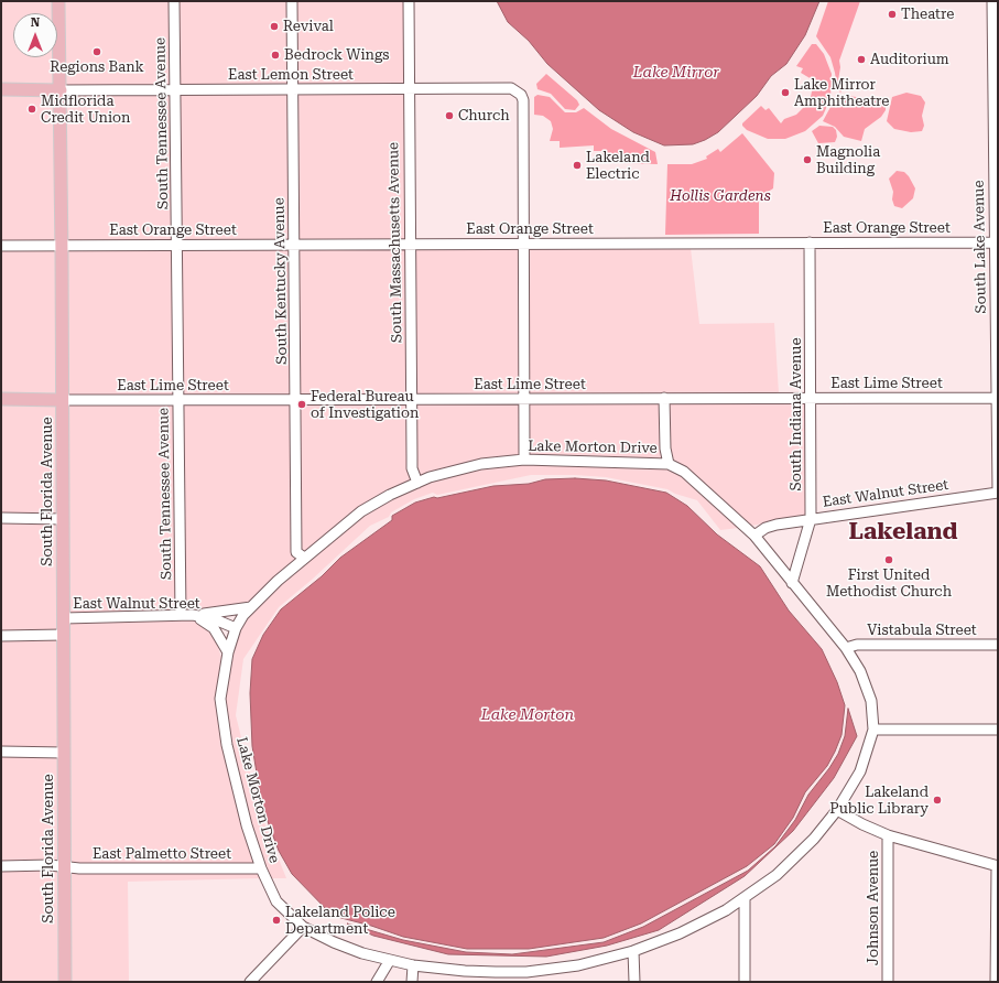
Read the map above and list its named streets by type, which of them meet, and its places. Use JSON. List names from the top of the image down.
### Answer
{
  "streets": {
    "main road": ["South Florida Avenue"],
    "street": [
      "East Lemon Street",
      "South Tennessee Avenue",
      "East Orange Street",
      "South Massachusetts Avenue",
      "South Lake Avenue",
      "South Kentucky Avenue",
      "East Lime Street",
      "South Indiana Avenue",
      "Lake Morton Drive",
      "East Walnut Street",
      "Vistabula Street",
      "East Palmetto Street",
      "Johnson Avenue"
    ]
  },
  "crossings": [
    ["East Lemon Street", "South Tennessee Avenue"],
    ["East Lemon Street", "East Orange Street"],
    ["East Lemon Street", "South Massachusetts Avenue"],
    ["East Lemon Street", "South Kentucky Avenue"],
    ["East Lemon Street", "South Florida Avenue"],
    ["South Tennessee Avenue", "East Orange Street"],
    ["South Tennessee Avenue", "East Lime Street"],
    ["South Tennessee Avenue", "East Walnut Street"],
    ["East Orange Street", "South Massachusetts Avenue"],
    ["East Orange Street", "South Lake Avenue"],
    ["East Orange Street", "South Kentucky Avenue"],
    ["East Orange Street", "South Indiana Avenue"],
    ["East Orange Street", "South Florida Avenue"],
    ["South Massachusetts Avenue", "East Lime Street"],
    ["South Massachusetts Avenue", "Lake Morton Drive"],
    ["South Lake Avenue", "East Lime Street"],
    ["South Lake Avenue", "East Walnut Street"],
    ["South Kentucky Avenue", "East Lime Street"],
    ["South Kentucky Avenue", "Lake Morton Drive"],
    ["East Lime Street", "South Indiana Avenue"],
    ["East Lime Street", "South Florida Avenue"],
    ["South Indiana Avenue", "Lake Morton Drive"],
    ["South Indiana Avenue", "East Walnut Street"],
    ["Lake Morton Drive", "East Walnut Street"],
    ["Lake Morton Drive", "Vistabula Street"],
    ["Lake Morton Drive", "East Palmetto Street"],
    ["South Florida Avenue", "East Walnut Street"],
    ["South Florida Avenue", "East Palmetto Street"]
  ],
  "districts": ["Lakeland"],
  "water": ["Lake Mirror", "Lake Morton"],
  "parks": ["Hollis Gardens"],
  "places": [
    "Theatre",
    "Revival",
    "Regions Bank",
    "Bedrock Wings",
    "Auditorium",
    "Lake Mirror Amphitheatre",
    "Midflorida Credit Union",
    "Church",
    "Magnolia Building",
    "Lakeland Electric",
    "Federal Bureau of Investigation",
    "First United Methodist Church",
    "Lakeland Public Library",
    "Lakeland Police Department"
  ],
  "north": "top"
}
